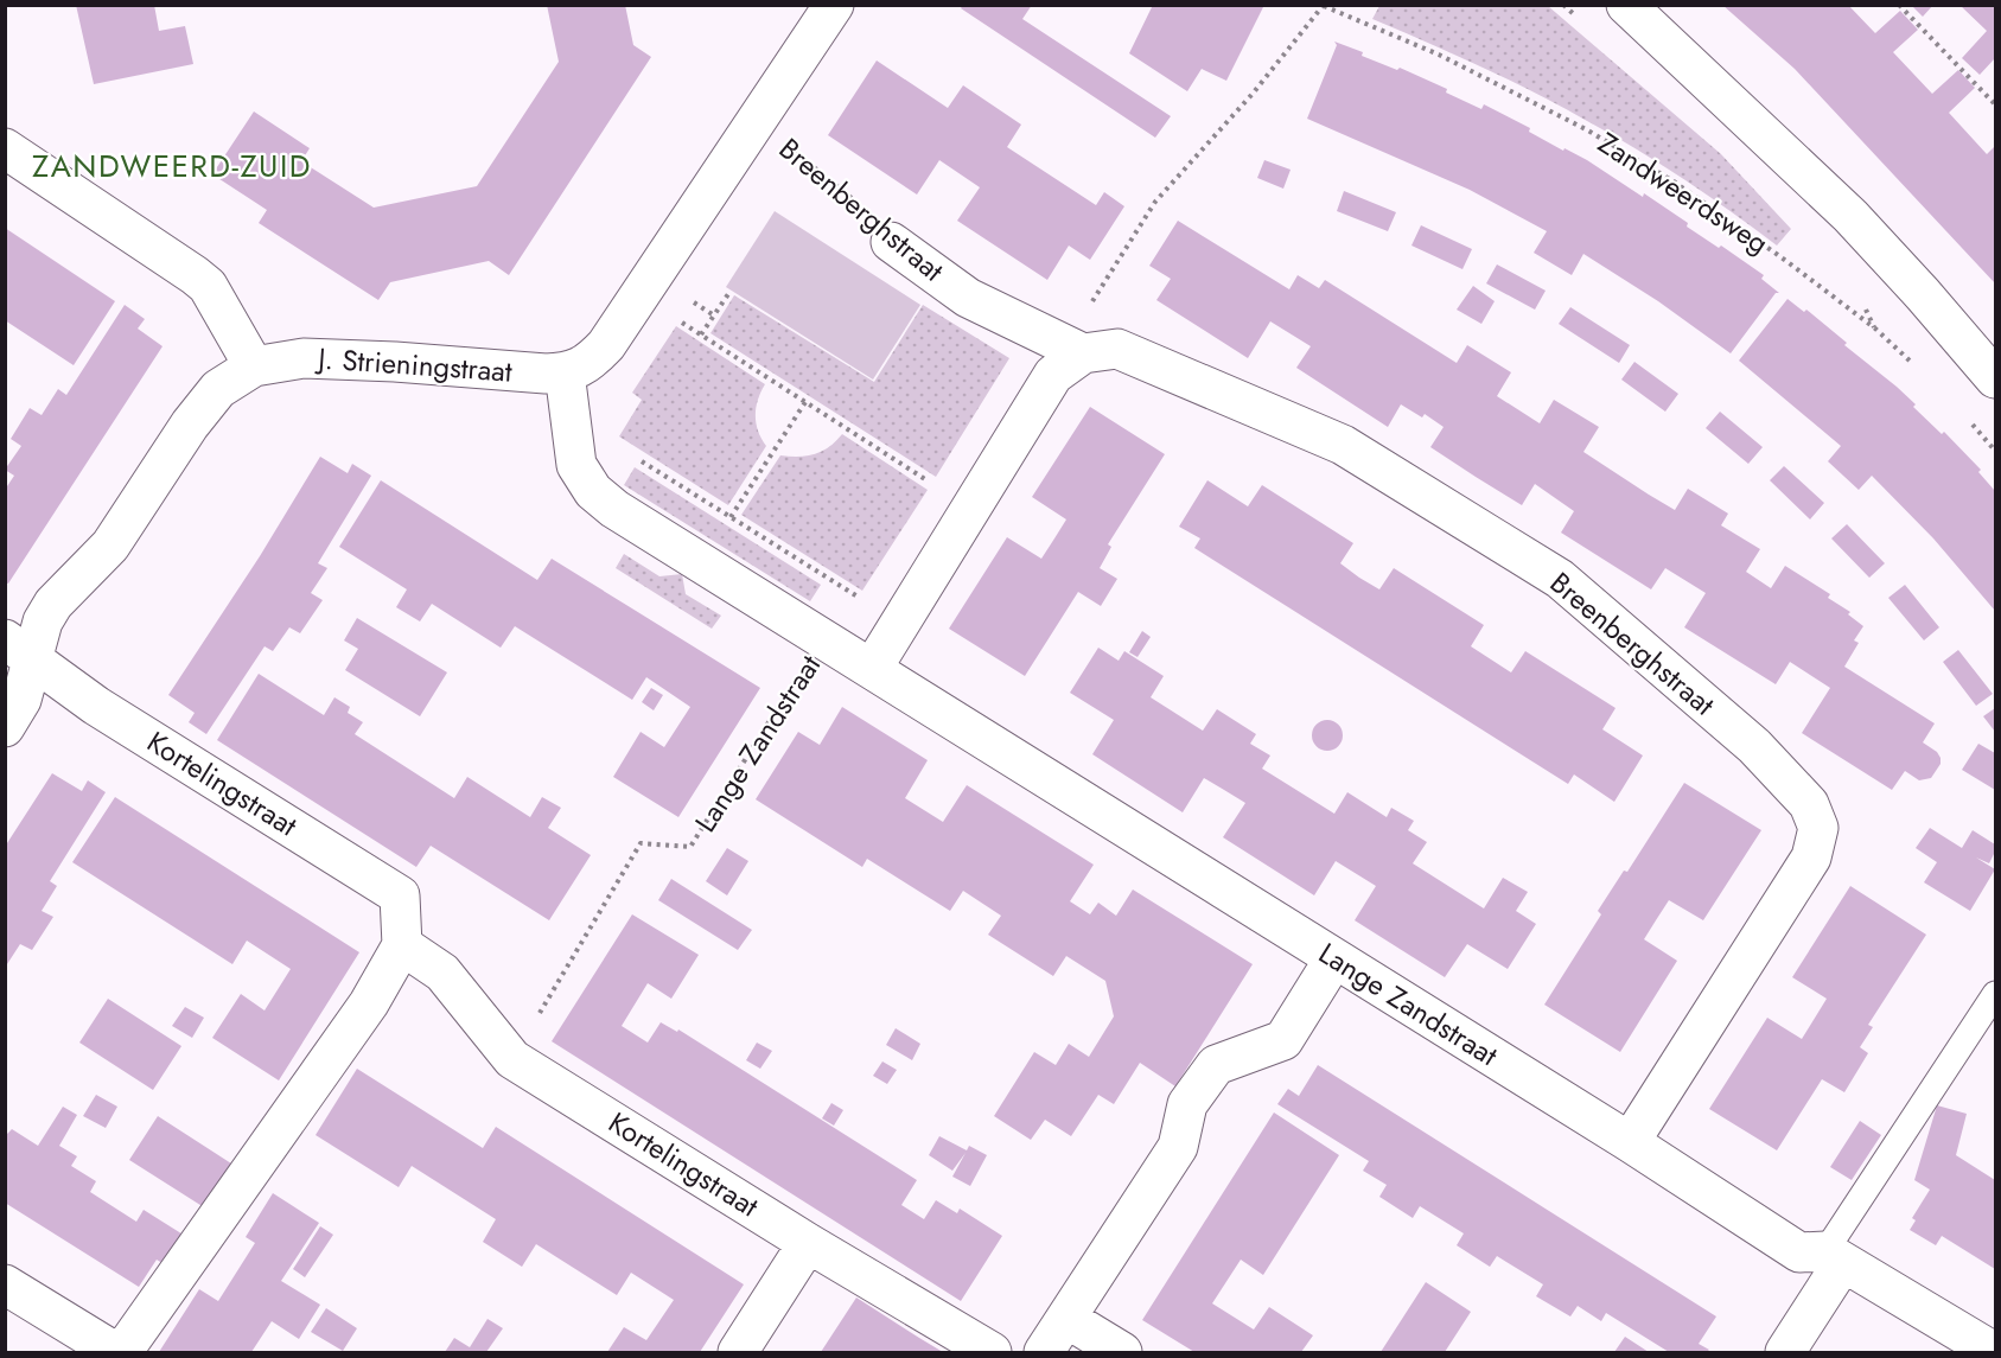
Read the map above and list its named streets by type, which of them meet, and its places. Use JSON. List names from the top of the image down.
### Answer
{
  "streets": {
    "street": [
      "Breenberghstraat",
      "J. Strieningstraat",
      "Lange Zandstraat",
      "Kortelingstraat"
    ],
    "path": ["Zandweerdsweg"]
  },
  "crossings": [
    ["Breenberghstraat", "J. Strieningstraat"],
    ["Breenberghstraat", "Lange Zandstraat"],
    ["J. Strieningstraat", "Lange Zandstraat"],
    ["J. Strieningstraat", "Kortelingstraat"],
    ["Lange Zandstraat", "Kortelingstraat"]
  ],
  "districts": ["ZANDWEERD-ZUID"]
}
